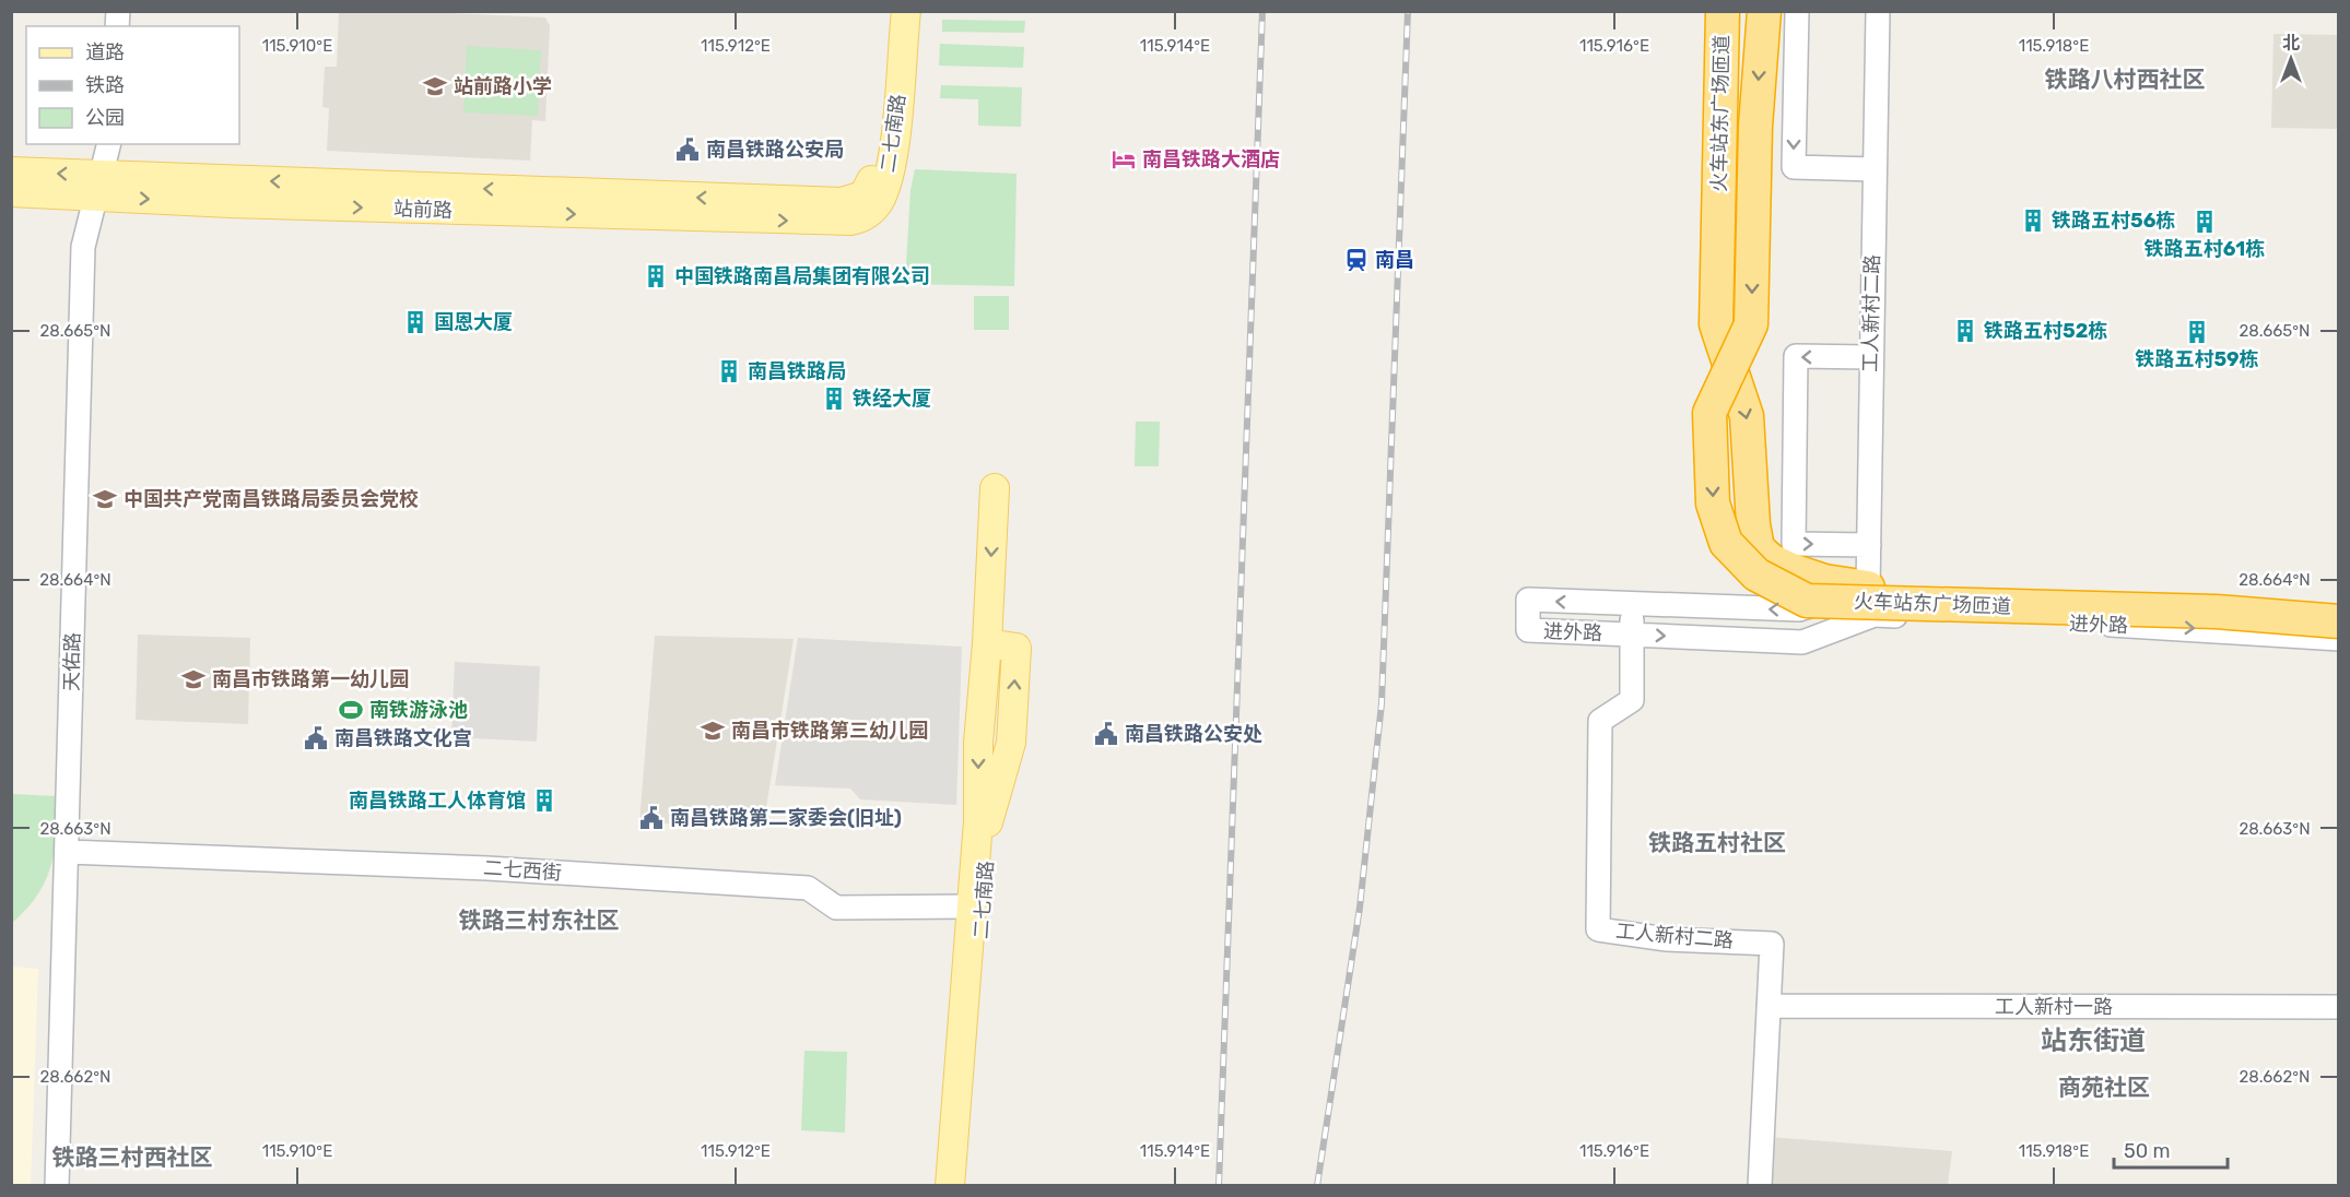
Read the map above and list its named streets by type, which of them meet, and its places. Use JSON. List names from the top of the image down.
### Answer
{
  "streets": {
    "highway": ["火车站东广场匝道"],
    "main road": ["二七南路", "站前路"],
    "street": [
      "工人新村二路",
      "进外路",
      "天佑路",
      "二七西街",
      "工人新村一路"
    ]
  },
  "crossings": [
    ["火车站东广场匝道", "工人新村二路"],
    ["火车站东广场匝道", "进外路"],
    ["二七南路", "站前路"],
    ["二七南路", "二七西街"],
    ["站前路", "天佑路"],
    ["工人新村二路", "进外路"],
    ["工人新村二路", "工人新村一路"],
    ["天佑路", "二七西街"]
  ],
  "districts": [
    "铁路八村西社区",
    "铁路五村社区",
    "铁路三村东社区",
    "站东街道",
    "商苑社区",
    "铁路三村西社区"
  ],
  "places": {
    "school or university": [
      "站前路小学",
      "中国共产党南昌铁路局委员会党校",
      "南昌市铁路第一幼儿园",
      "南昌市铁路第三幼儿园"
    ],
    "public building": [
      "南昌铁路公安局",
      "南昌铁路公安处",
      "南昌铁路文化宫",
      "南昌铁路第二家委会(旧址)"
    ],
    "hotel": ["南昌铁路大酒店"],
    "building": [
      "铁路五村56栋",
      "铁路五村61栋",
      "中国铁路南昌局集团有限公司",
      "国恩大厦",
      "铁路五村52栋",
      "铁路五村59栋",
      "南昌铁路局",
      "铁经大厦",
      "南昌铁路工人体育馆"
    ],
    "station": ["南昌"],
    "sports": ["南铁游泳池"]
  },
  "legend": ["道路", "铁路", "公园"],
  "scale_bar": "50 m",
  "north": "top",
  "coordinates": [
    "115.910°E",
    "115.912°E",
    "115.914°E",
    "115.916°E",
    "115.918°E",
    "28.665°N",
    "28.664°N",
    "28.663°N",
    "28.662°N"
  ]
}
